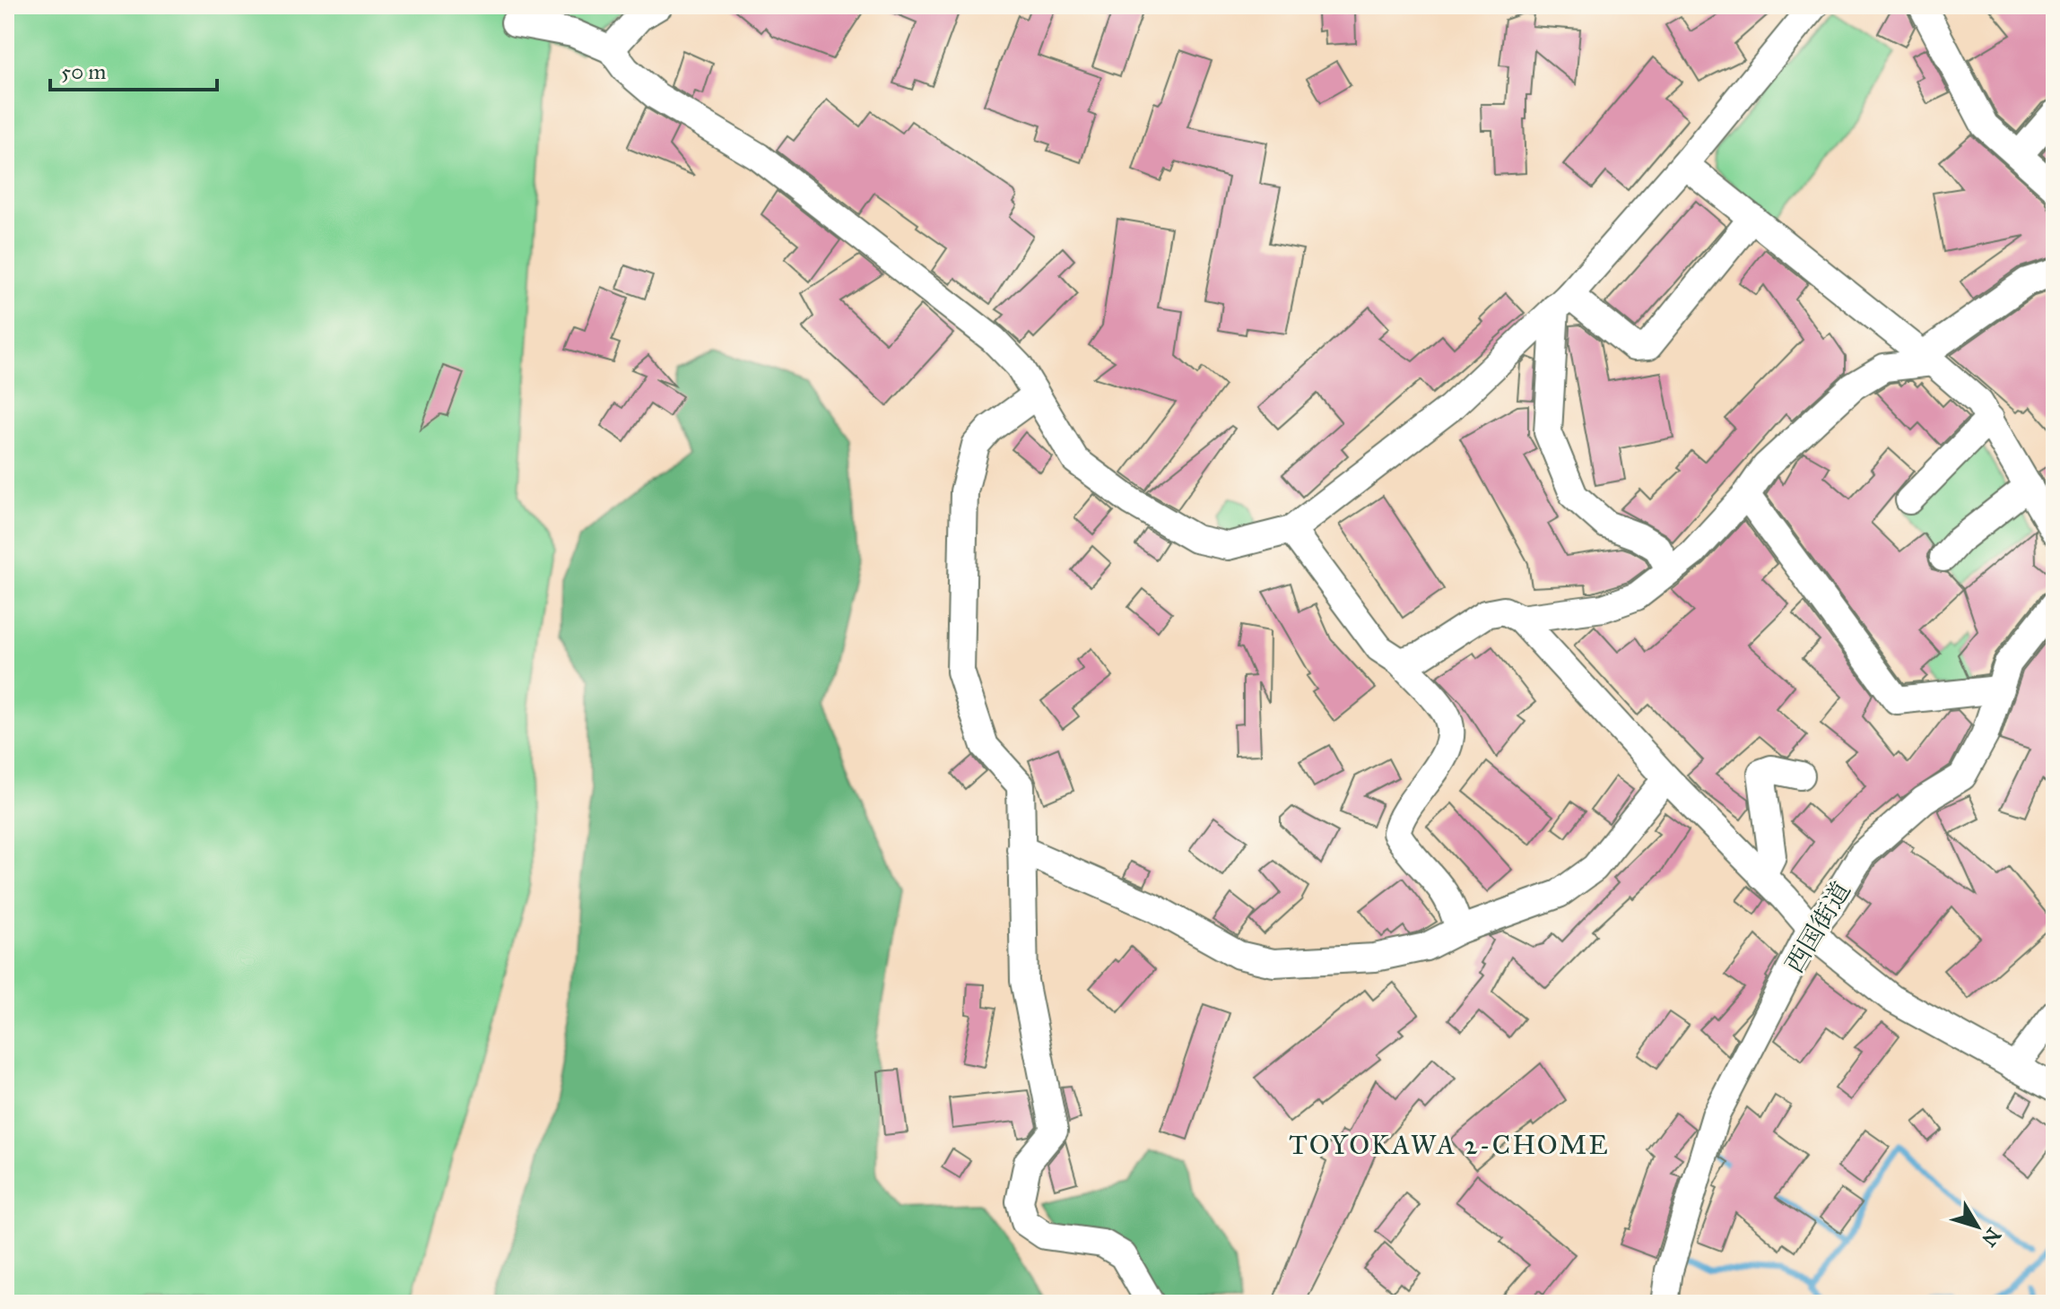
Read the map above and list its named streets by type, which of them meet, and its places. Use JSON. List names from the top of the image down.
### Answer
{
  "streets": {
    "street": ["西国街道"]
  },
  "districts": ["TOYOKAWA 2-CHOME"],
  "scale_bar": "50 m",
  "north": "bottom right"
}
